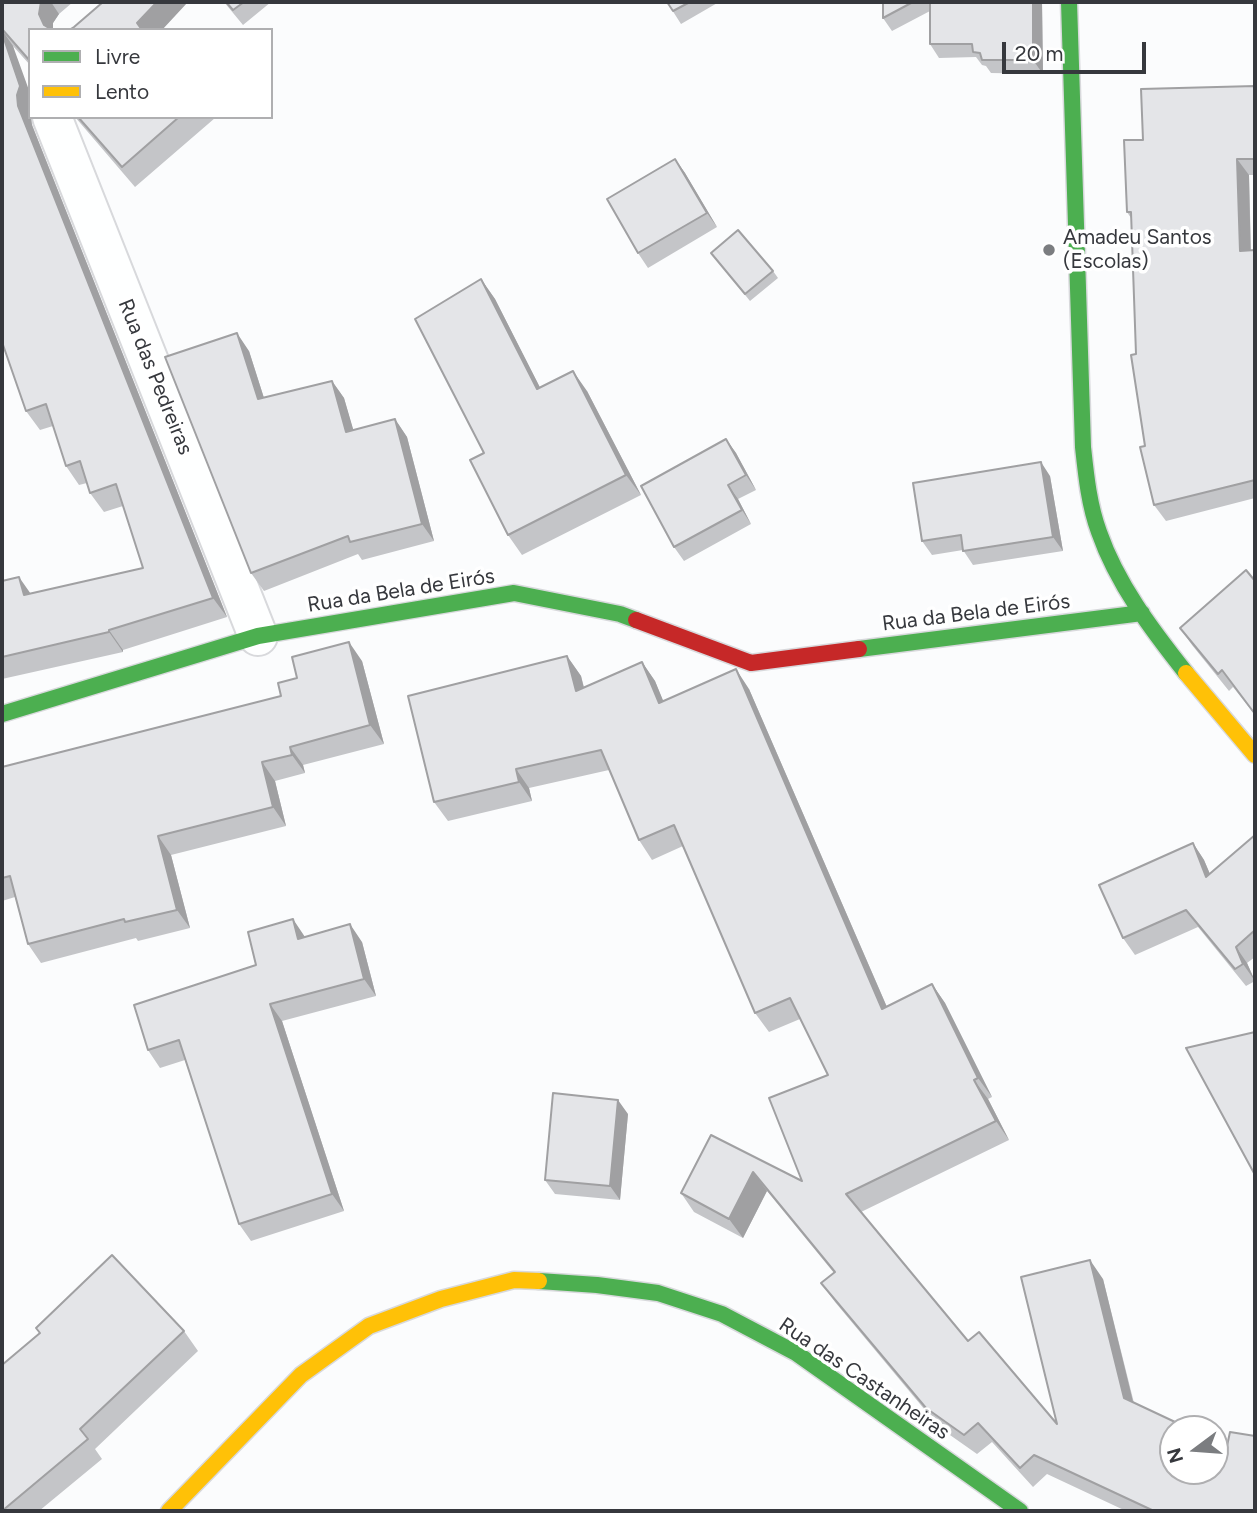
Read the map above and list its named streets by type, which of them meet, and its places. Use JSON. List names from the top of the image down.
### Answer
{
  "streets": {
    "street": ["Rua das Pedreiras", "Rua da Bela de Eirós", "Rua das Castanheiras"]
  },
  "crossings": [
    ["Rua das Pedreiras", "Rua da Bela de Eirós"]
  ],
  "places": ["Amadeu Santos (Escolas)"],
  "legend": ["Livre", "Lento"],
  "scale_bar": "20 m",
  "north": "left"
}
